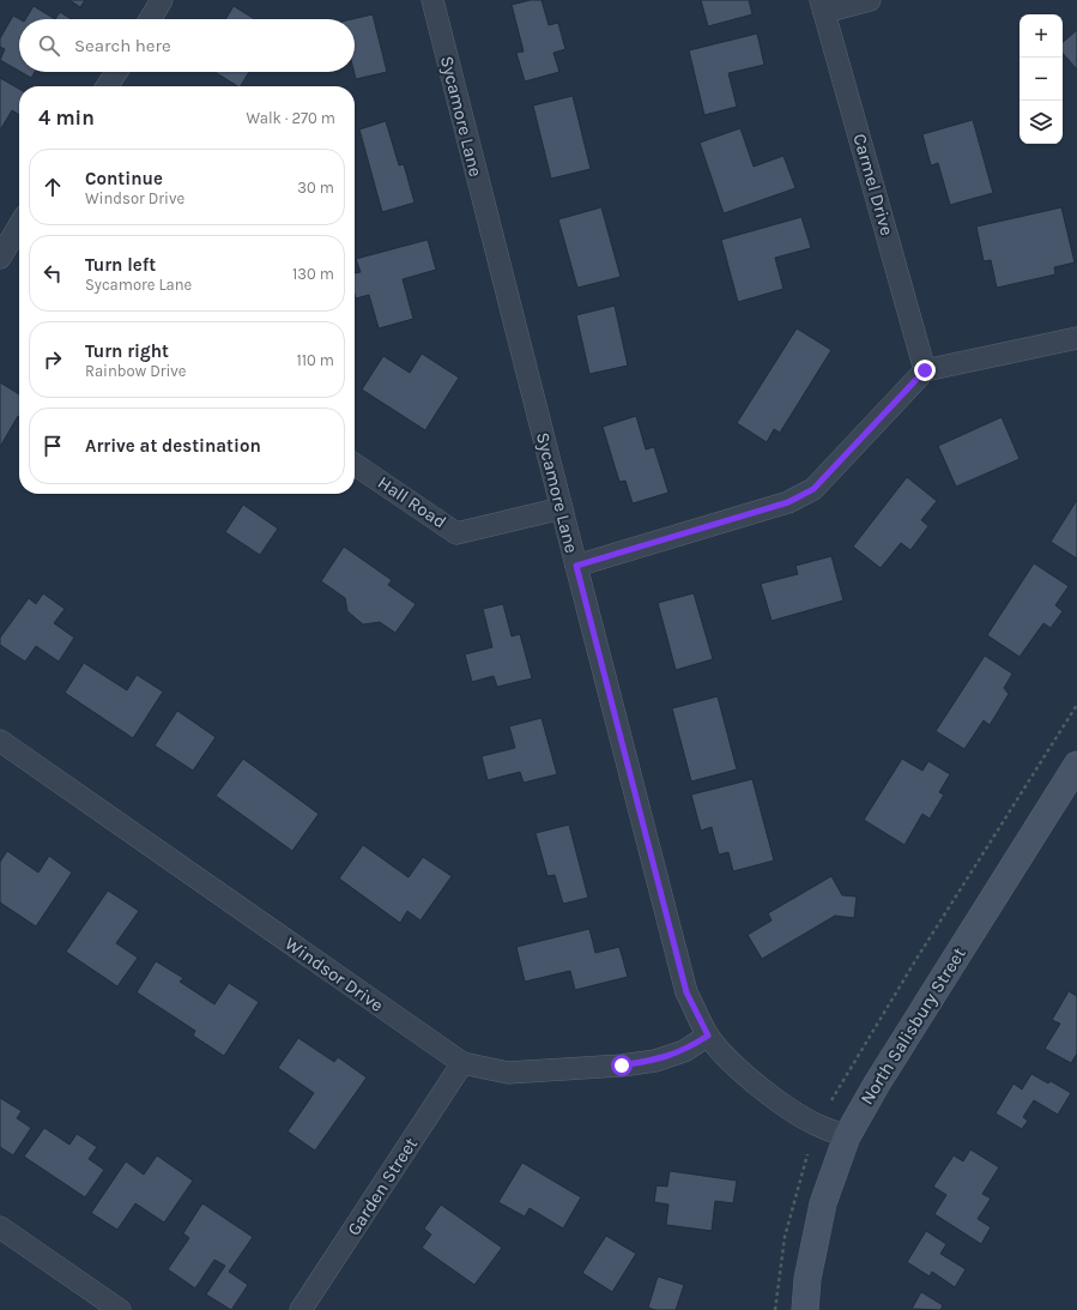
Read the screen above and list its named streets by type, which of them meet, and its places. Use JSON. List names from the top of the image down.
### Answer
{
  "streets": {
    "street": [
      "Sycamore Lane",
      "Carmel Drive",
      "Hall Road",
      "Windsor Drive",
      "North Salisbury Street",
      "Garden Street"
    ]
  },
  "crossings": [
    ["Sycamore Lane", "Hall Road"],
    ["Sycamore Lane", "Windsor Drive"],
    ["Sycamore Lane", "North Salisbury Street"],
    ["Windsor Drive", "Garden Street"]
  ],
  "page": {
    "map_buttons": ["+", "−"],
    "search": "Search here",
    "heading": ["4 min", "Walk · 270 m"],
    "list": [
      ["Continue", "Windsor Drive", "30 m"],
      ["Turn left", "Sycamore Lane", "130 m"],
      ["Turn right", "Rainbow Drive", "110 m"],
      "Arrive at destination"
    ]
  }
}
